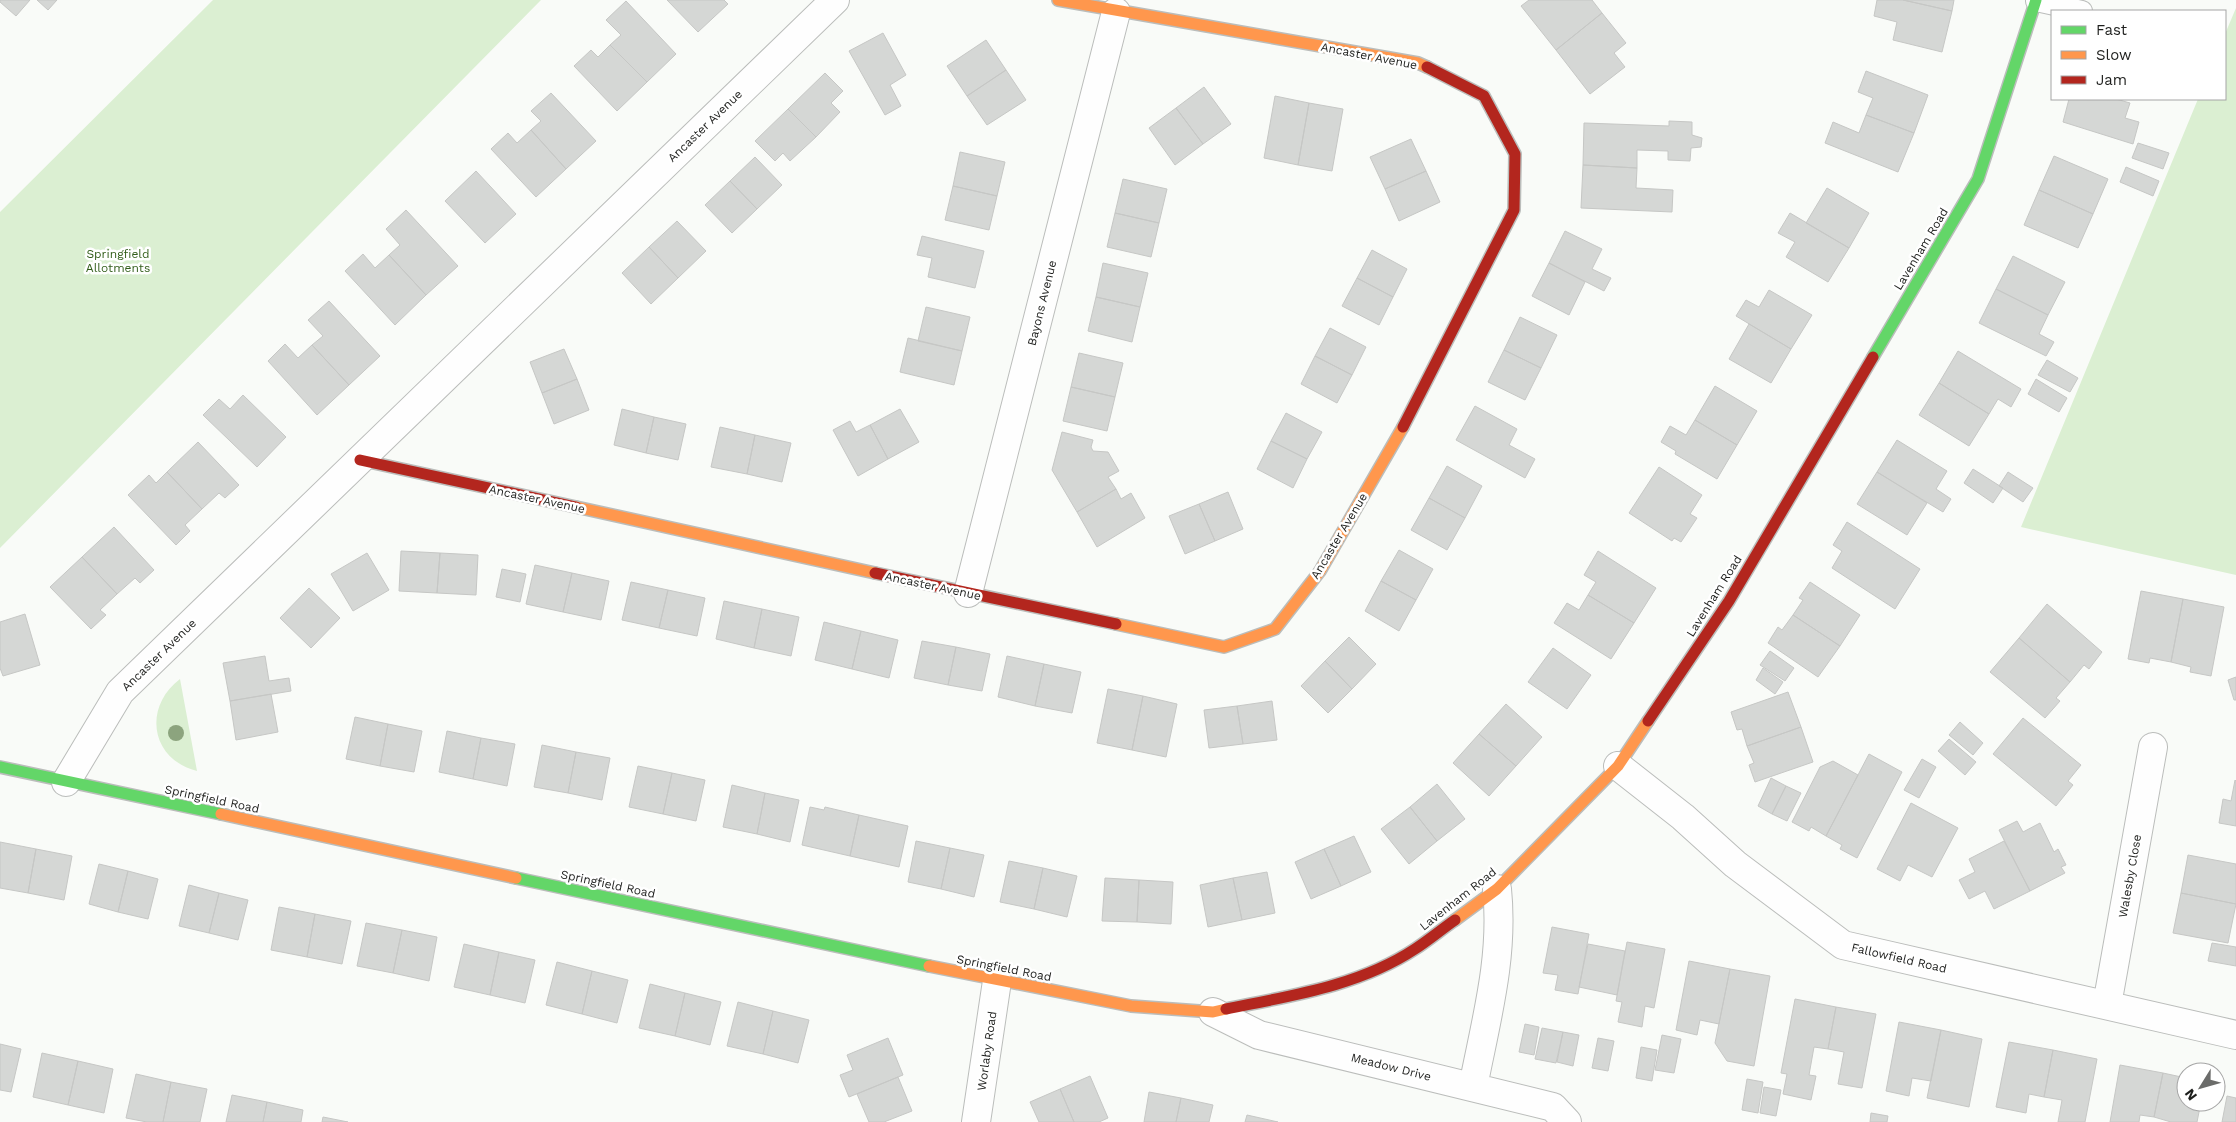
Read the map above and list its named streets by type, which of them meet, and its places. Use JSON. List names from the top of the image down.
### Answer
{
  "streets": {
    "street": [
      "Ancaster Avenue",
      "Lavenham Road",
      "Bayons Avenue",
      "Springfield Road",
      "Walesby Close",
      "Fallowfield Road",
      "Worlaby Road",
      "Meadow Drive"
    ]
  },
  "crossings": [
    ["Ancaster Avenue", "Bayons Avenue"],
    ["Ancaster Avenue", "Springfield Road"],
    ["Lavenham Road", "Springfield Road"],
    ["Lavenham Road", "Fallowfield Road"],
    ["Lavenham Road", "Meadow Drive"],
    ["Springfield Road", "Worlaby Road"],
    ["Springfield Road", "Meadow Drive"],
    ["Walesby Close", "Fallowfield Road"]
  ],
  "parks": ["Springfield Allotments"],
  "legend": ["Fast", "Slow", "Jam"],
  "north": "bottom left"
}
